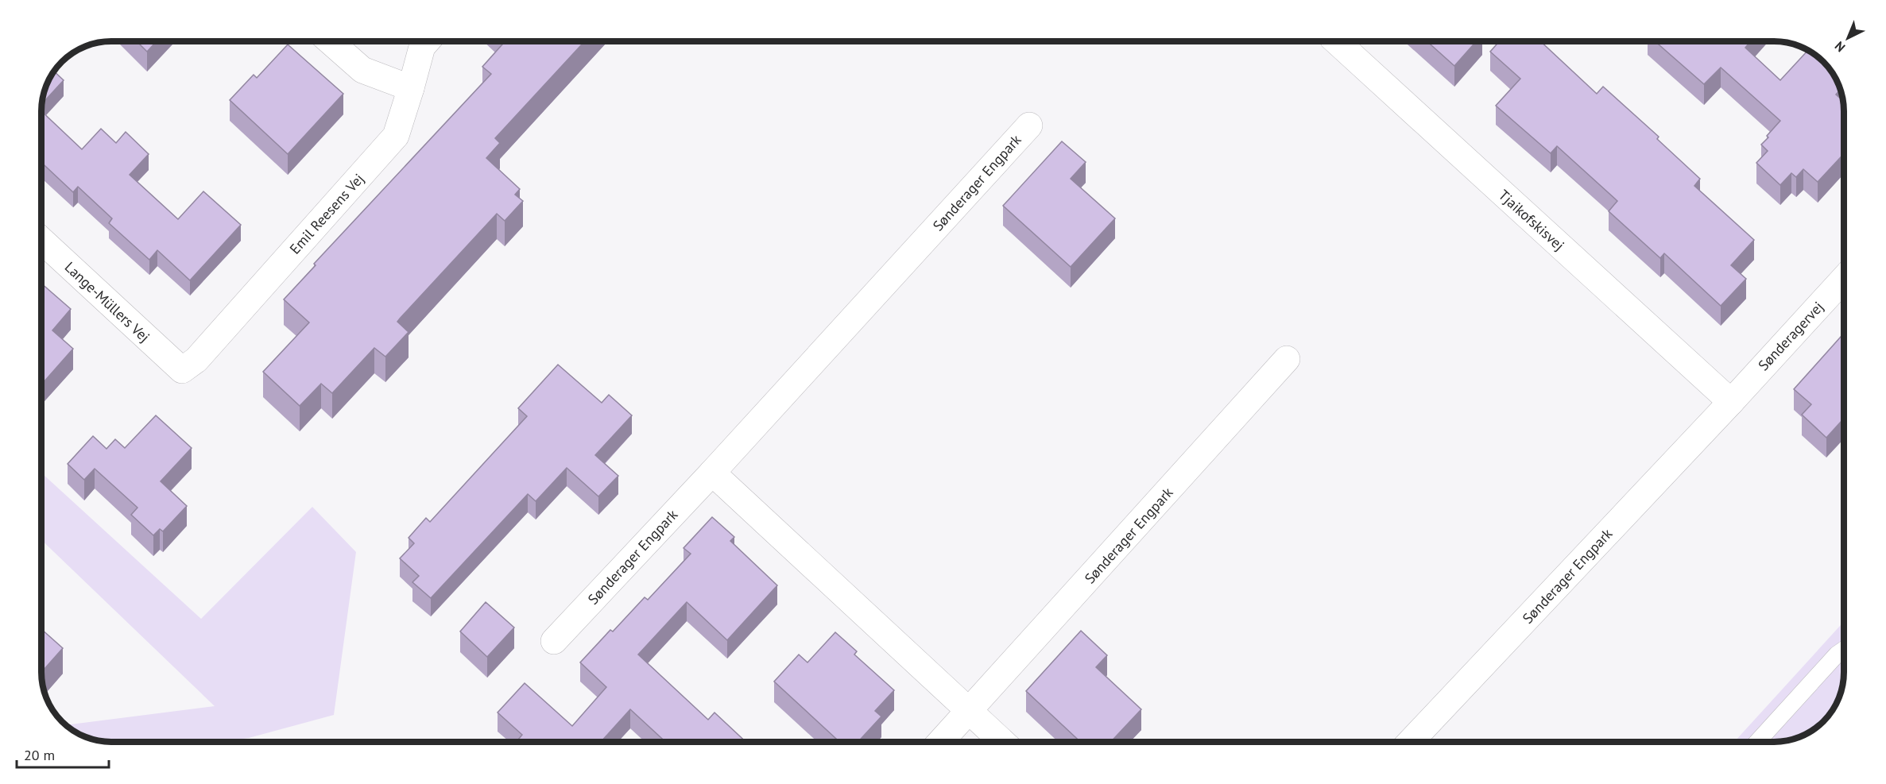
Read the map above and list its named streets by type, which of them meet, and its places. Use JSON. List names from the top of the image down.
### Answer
{
  "streets": {
    "street": [
      "Sønderager Engpark",
      "Emil Reesens Vej",
      "Tjaikofskisvej",
      "Lange-Müllers Vej",
      "Sønderagervej"
    ]
  },
  "crossings": [
    ["Sønderager Engpark", "Tjaikofskisvej"],
    ["Sønderager Engpark", "Sønderagervej"],
    ["Emil Reesens Vej", "Lange-Müllers Vej"],
    ["Tjaikofskisvej", "Sønderagervej"]
  ],
  "scale_bar": "20 m",
  "north": "bottom left"
}
